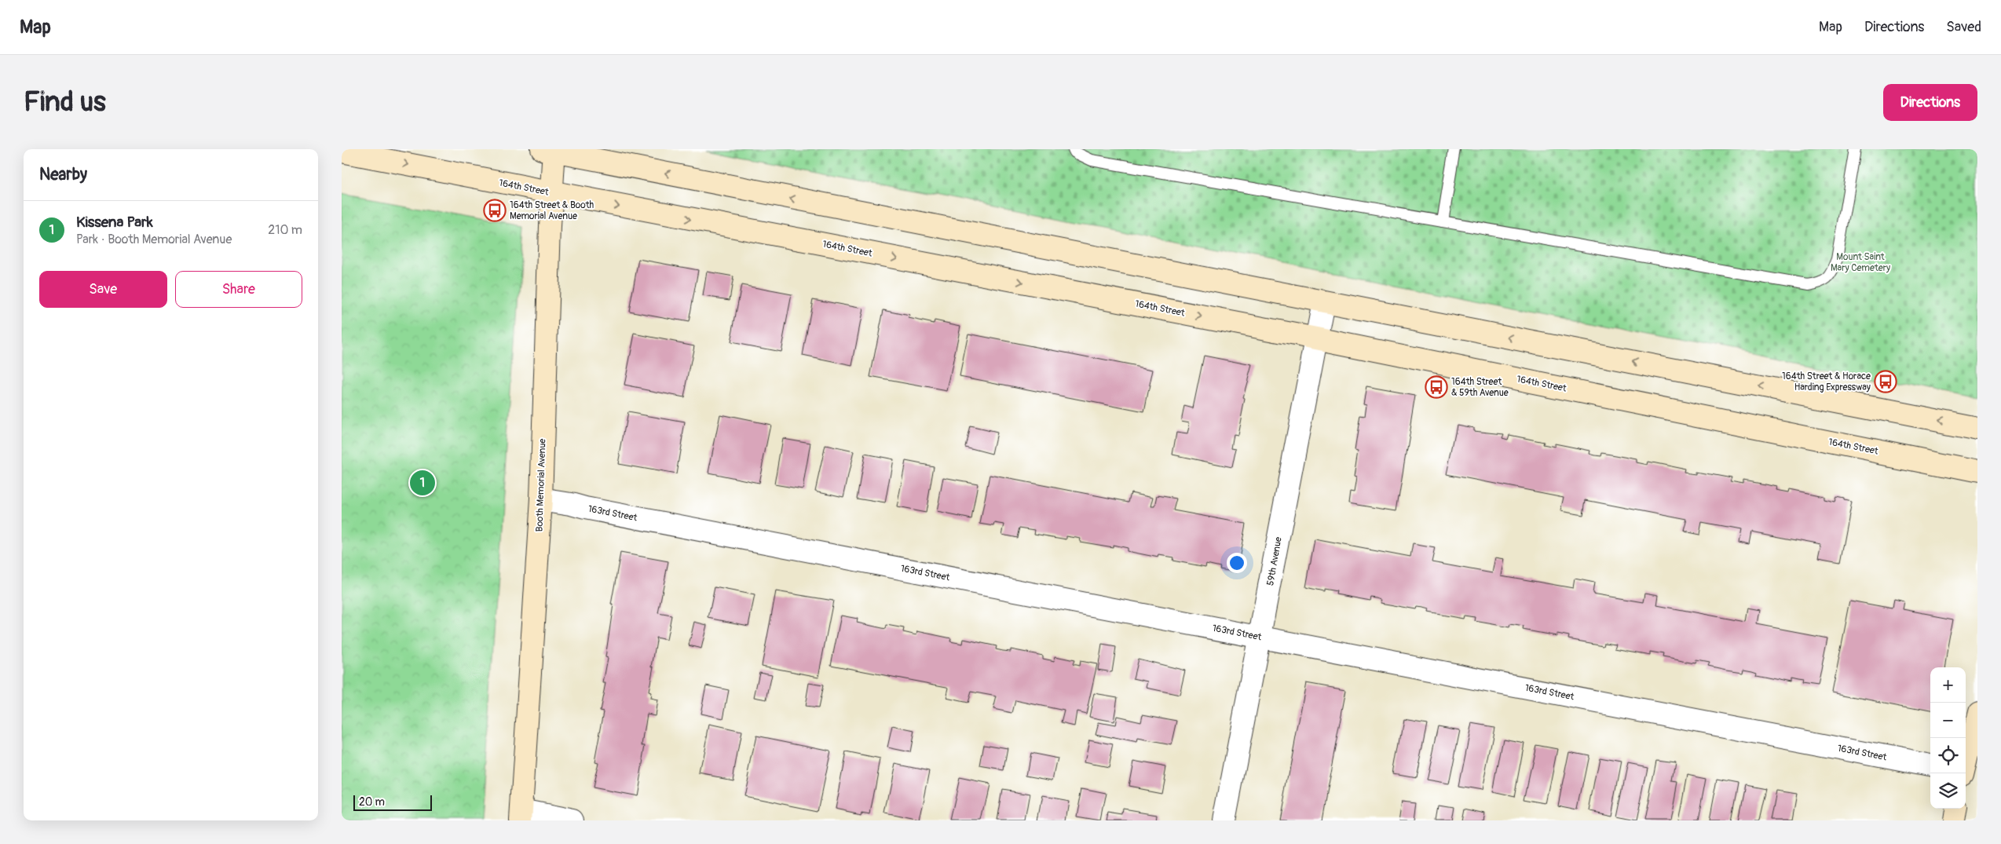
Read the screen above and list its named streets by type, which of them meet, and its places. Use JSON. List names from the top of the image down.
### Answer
{
  "streets": {
    "street": [
      "164th Street",
      "Booth Memorial Avenue",
      "163rd Street",
      "59th Avenue"
    ]
  },
  "crossings": [
    ["164th Street", "Booth Memorial Avenue"],
    ["164th Street", "59th Avenue"],
    ["Booth Memorial Avenue", "163rd Street"],
    ["163rd Street", "59th Avenue"]
  ],
  "parks": ["Mount Saint Mary Cemetery"],
  "places": {
    "bus stop": ["164th Street & Booth Memorial Avenue", "164th Street & Horace Harding Expressway", "164th Street & 59th Avenue"]
  },
  "scale_bar": "20 m",
  "page": {
    "header": "Map",
    "nav": ["Map", "Directions", "Saved"],
    "buttons": [
      "Directions",
      ["Save", "Share"]
    ],
    "title": "Find us",
    "heading": "Nearby",
    "list": [
      {
        "mark": "1",
        "name": "Kissena Park",
        "note": "Park · Booth Memorial Avenue",
        "value": "210 m"
      }
    ],
    "pins": "1",
    "map_buttons": ["+", "−"],
    "scale": "20 m"
  }
}
